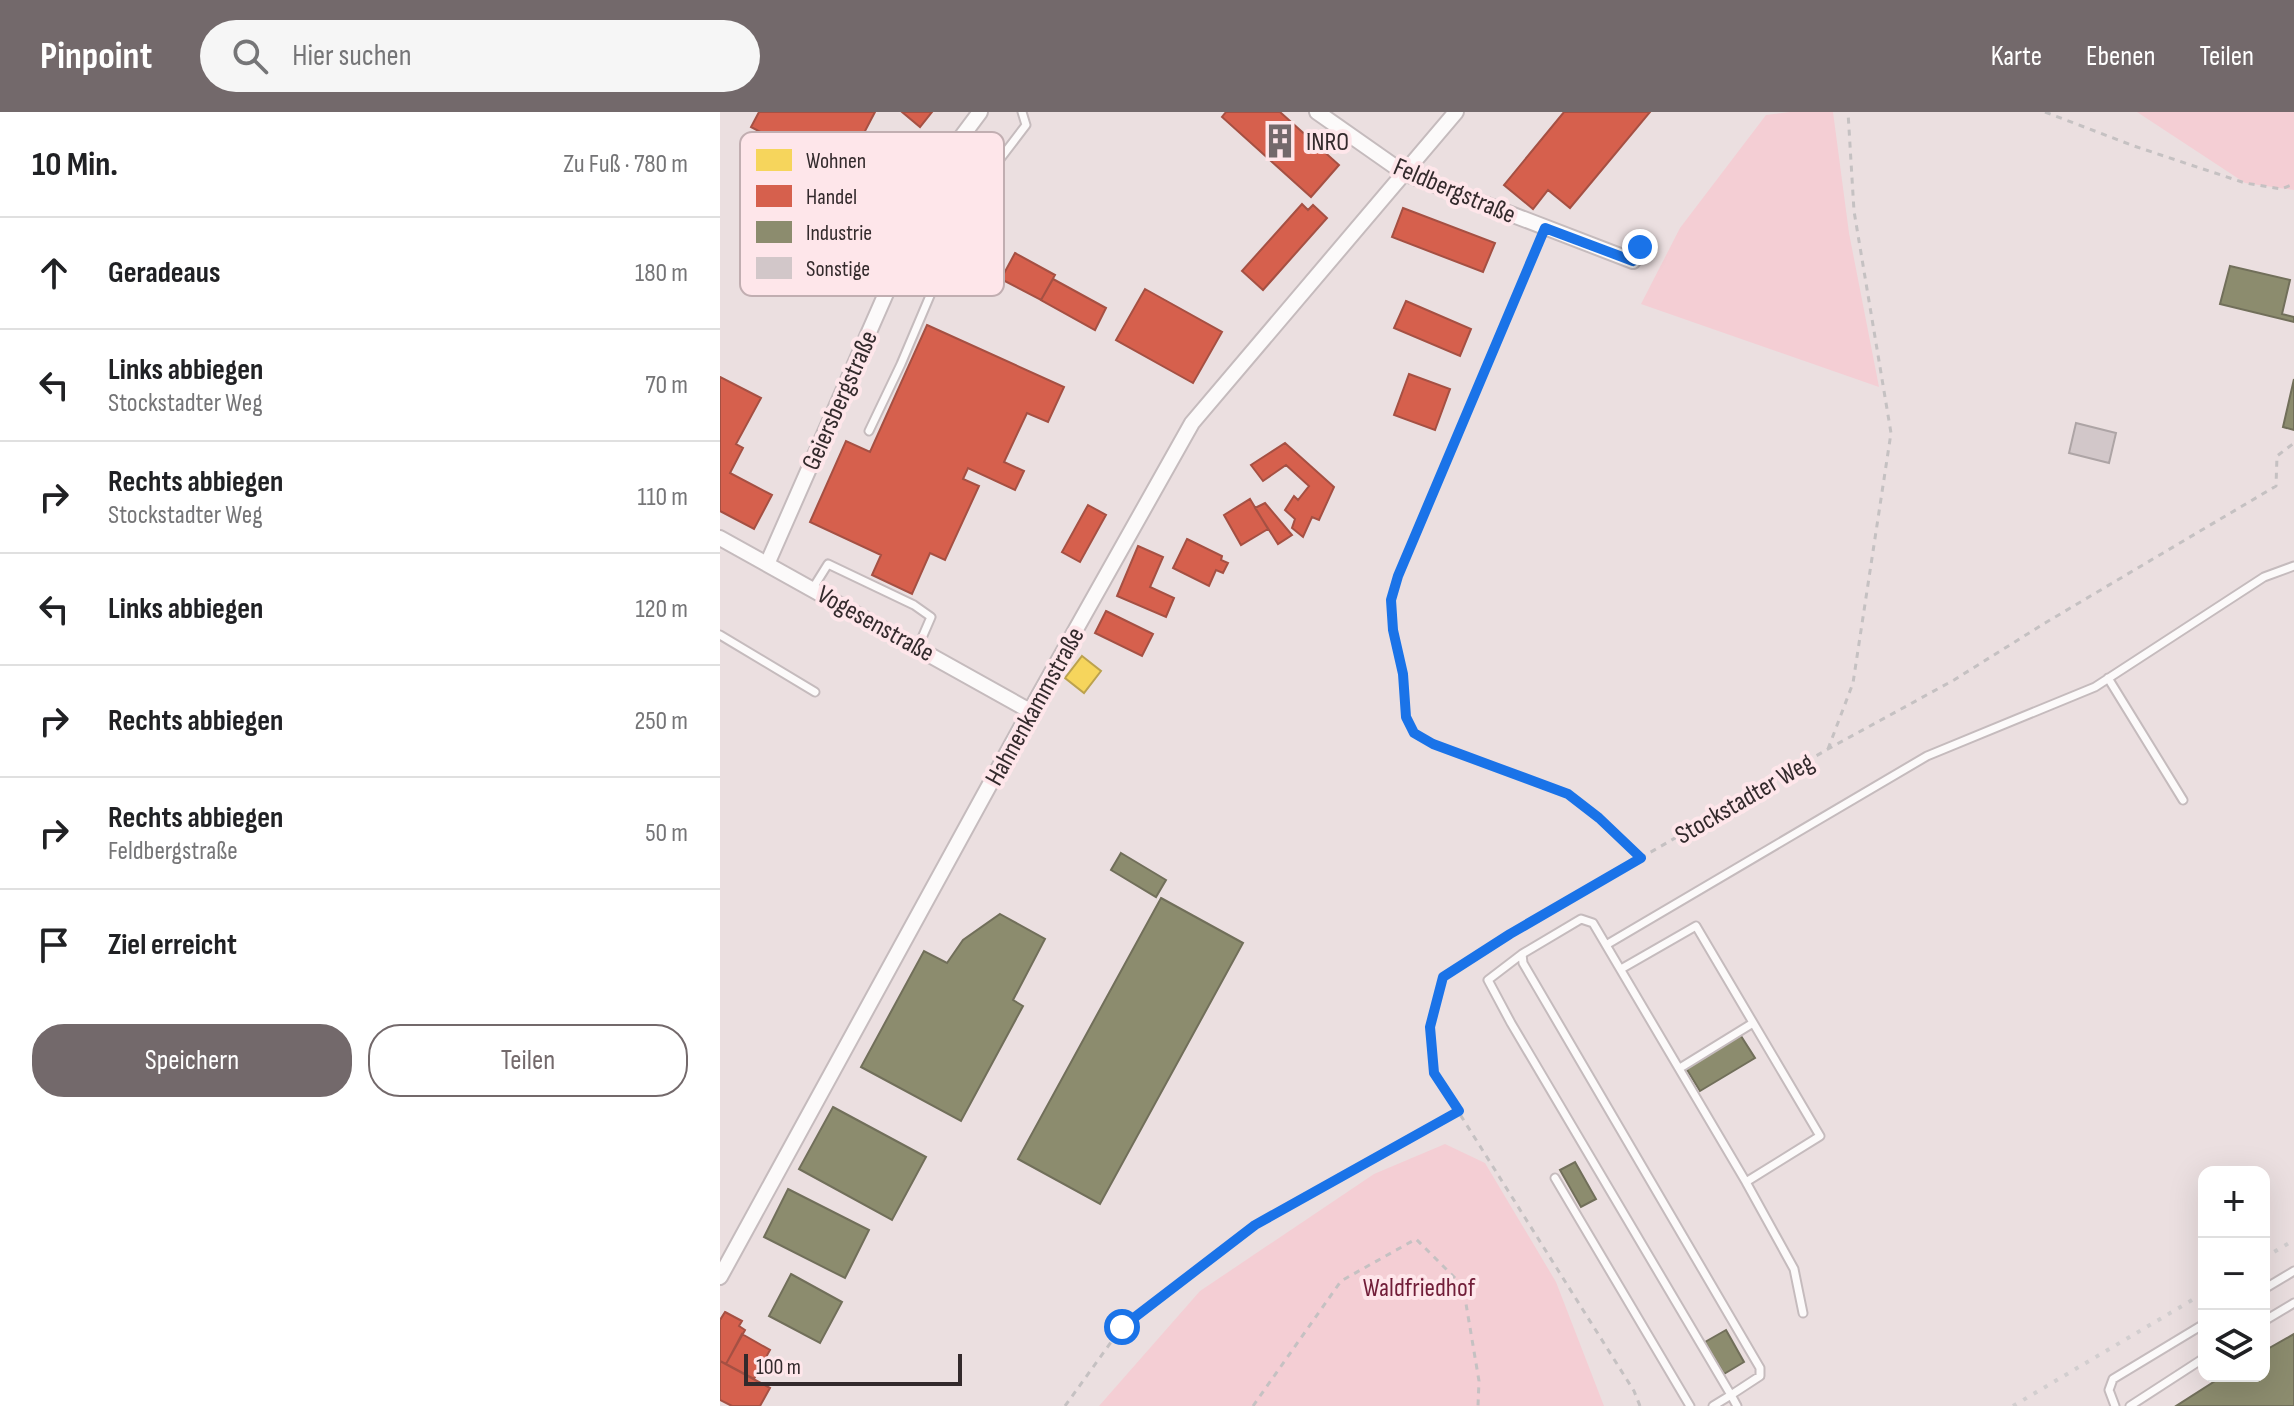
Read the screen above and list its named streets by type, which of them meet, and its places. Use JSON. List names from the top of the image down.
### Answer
{
  "streets": {
    "street": [
      "Feldbergstraße",
      "Geiersbergstraße",
      "Vogesenstraße",
      "Hahnenkammstraße"
    ],
    "path": ["Stockstadter Weg"]
  },
  "crossings": [
    ["Feldbergstraße", "Hahnenkammstraße"],
    ["Geiersbergstraße", "Vogesenstraße"],
    ["Vogesenstraße", "Hahnenkammstraße"]
  ],
  "parks": ["Waldfriedhof"],
  "places": {
    "building": ["INRO"]
  },
  "legend": [
    "Wohnen",
    "Handel",
    "Industrie",
    "Sonstige"
  ],
  "scale_bar": "100 m",
  "page": {
    "header": "Pinpoint",
    "search": "Hier suchen",
    "nav": ["Karte", "Ebenen", "Teilen"],
    "heading": ["10 Min.", "Zu Fuß · 780 m"],
    "list": [
      ["Geradeaus", "180 m"],
      ["Links abbiegen", "Stockstadter Weg", "70 m"],
      ["Rechts abbiegen", "Stockstadter Weg", "110 m"],
      ["Links abbiegen", "120 m"],
      ["Rechts abbiegen", "250 m"],
      ["Rechts abbiegen", "Feldbergstraße", "50 m"],
      "Ziel erreicht"
    ],
    "buttons": ["Speichern", "Teilen"],
    "map_buttons": ["+", "−"],
    "scale": "100 m"
  }
}
